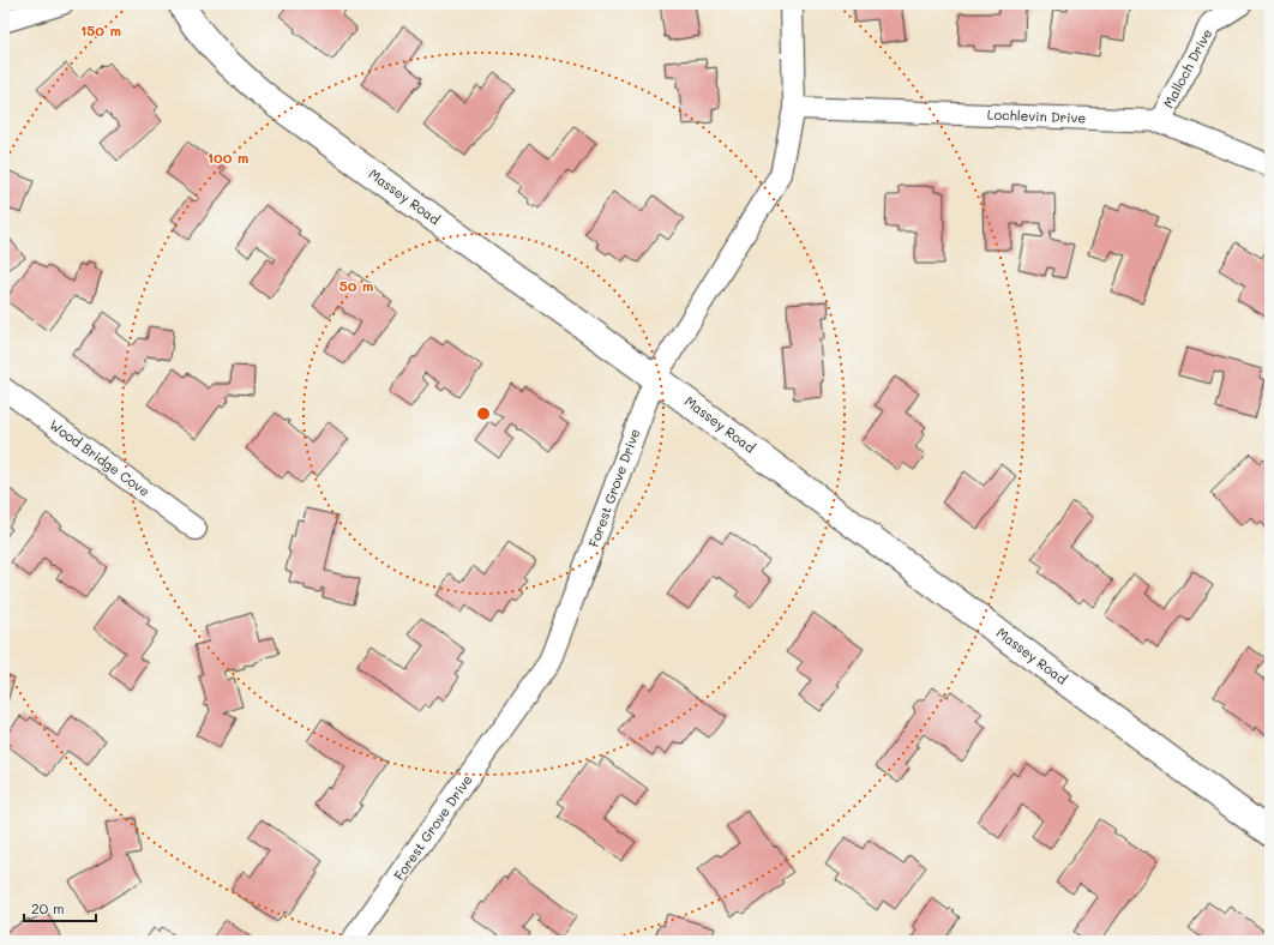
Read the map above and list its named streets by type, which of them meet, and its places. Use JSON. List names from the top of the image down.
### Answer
{
  "streets": {
    "street": [
      "Malloch Drive",
      "Lochlevin Drive",
      "Massey Road",
      "Wood Bridge Cove",
      "Forest Grove Drive"
    ]
  },
  "crossings": [
    ["Malloch Drive", "Lochlevin Drive"],
    ["Lochlevin Drive", "Forest Grove Drive"],
    ["Massey Road", "Forest Grove Drive"]
  ],
  "scale_bar": "20 m",
  "rings": ["150 m", "100 m", "50 m"]
}
